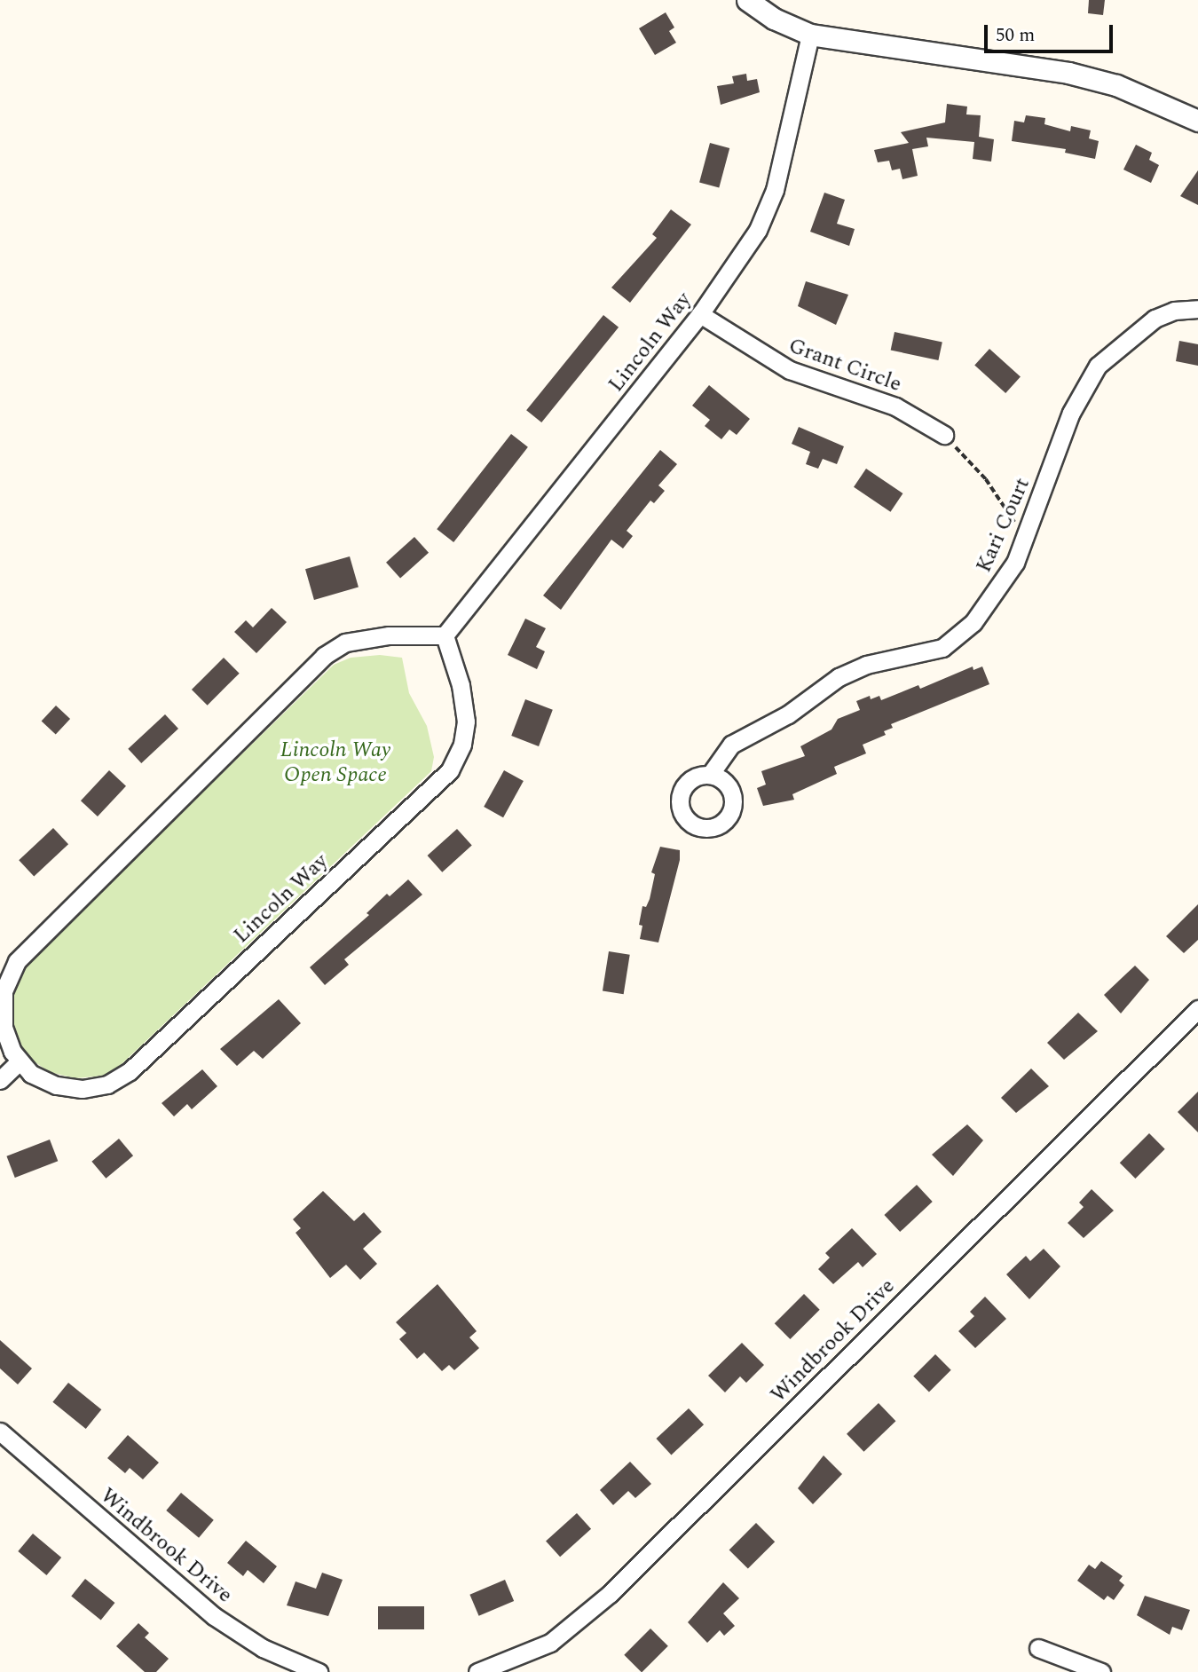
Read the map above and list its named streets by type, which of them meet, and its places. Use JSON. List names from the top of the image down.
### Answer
{
  "streets": {
    "street": [
      "Lincoln Way",
      "Grant Circle",
      "Kari Court",
      "Windbrook Drive"
    ]
  },
  "crossings": [
    ["Lincoln Way", "Grant Circle"]
  ],
  "parks": ["Lincoln Way Open Space"],
  "scale_bar": "50 m"
}
